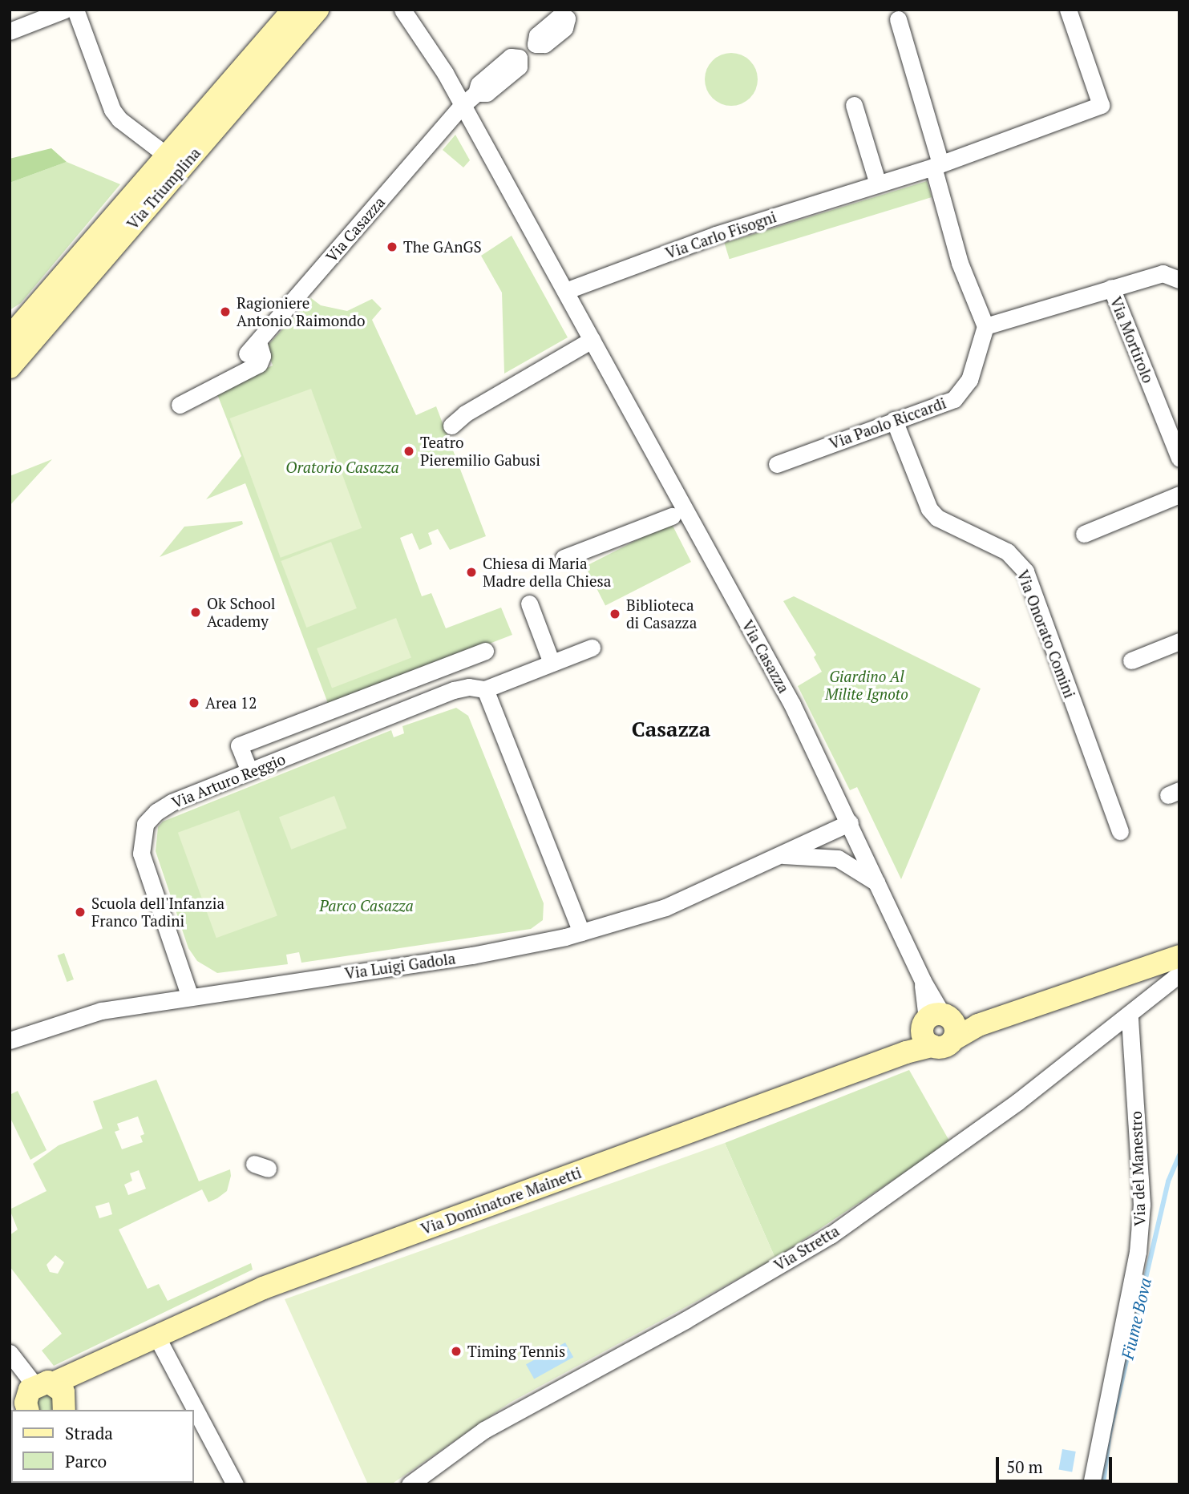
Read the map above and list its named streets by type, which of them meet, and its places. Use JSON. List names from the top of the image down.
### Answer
{
  "streets": {
    "street": [
      "Via Triumplina",
      "Via Casazza",
      "Via Carlo Fisogni",
      "Via Mortirolo",
      "Via Paolo Riccardi",
      "Via Onorato Comini",
      "Via Arturo Reggio",
      "Via Luigi Gadola",
      "Via del Manestro",
      "Via Dominatore Mainetti",
      "Via Stretta"
    ]
  },
  "crossings": [
    ["Via Casazza", "Via Carlo Fisogni"],
    ["Via Casazza", "Via Luigi Gadola"],
    ["Via Casazza", "Via Dominatore Mainetti"],
    ["Via Paolo Riccardi", "Via Onorato Comini"],
    ["Via Arturo Reggio", "Via Luigi Gadola"],
    ["Via del Manestro", "Via Stretta"]
  ],
  "districts": ["Casazza"],
  "water": ["Fiume Bova"],
  "parks": ["Oratorio Casazza", "Giardino Al Milite Ignoto", "Parco Casazza"],
  "places": [
    "The GAnGS",
    "Ragioniere Antonio Raimondo",
    "Teatro Pieremilio Gabusi",
    "Chiesa di Maria Madre della Chiesa",
    "Ok School Academy",
    "Biblioteca di Casazza",
    "Area 12",
    "Scuola dell'Infanzia Franco Tadini",
    "Timing Tennis"
  ],
  "legend": ["Strada", "Parco"],
  "scale_bar": "50 m"
}
